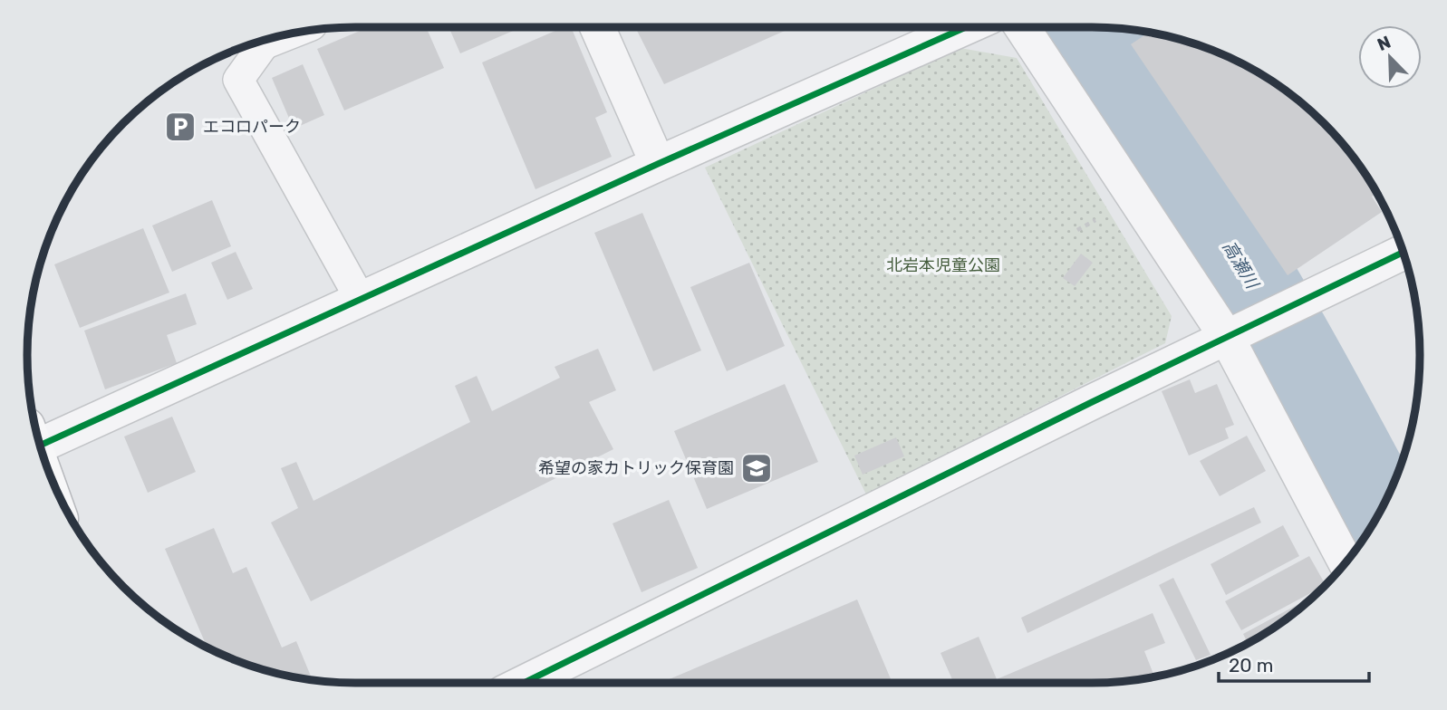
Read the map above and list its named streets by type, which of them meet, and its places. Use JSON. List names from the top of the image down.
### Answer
{
  "water": ["高瀬川"],
  "parks": ["北岩本児童公園"],
  "places": {
    "parking": ["エコロパーク"],
    "school or university": ["希望の家カトリック保育園"]
  },
  "scale_bar": "20 m",
  "north": "top left"
}
